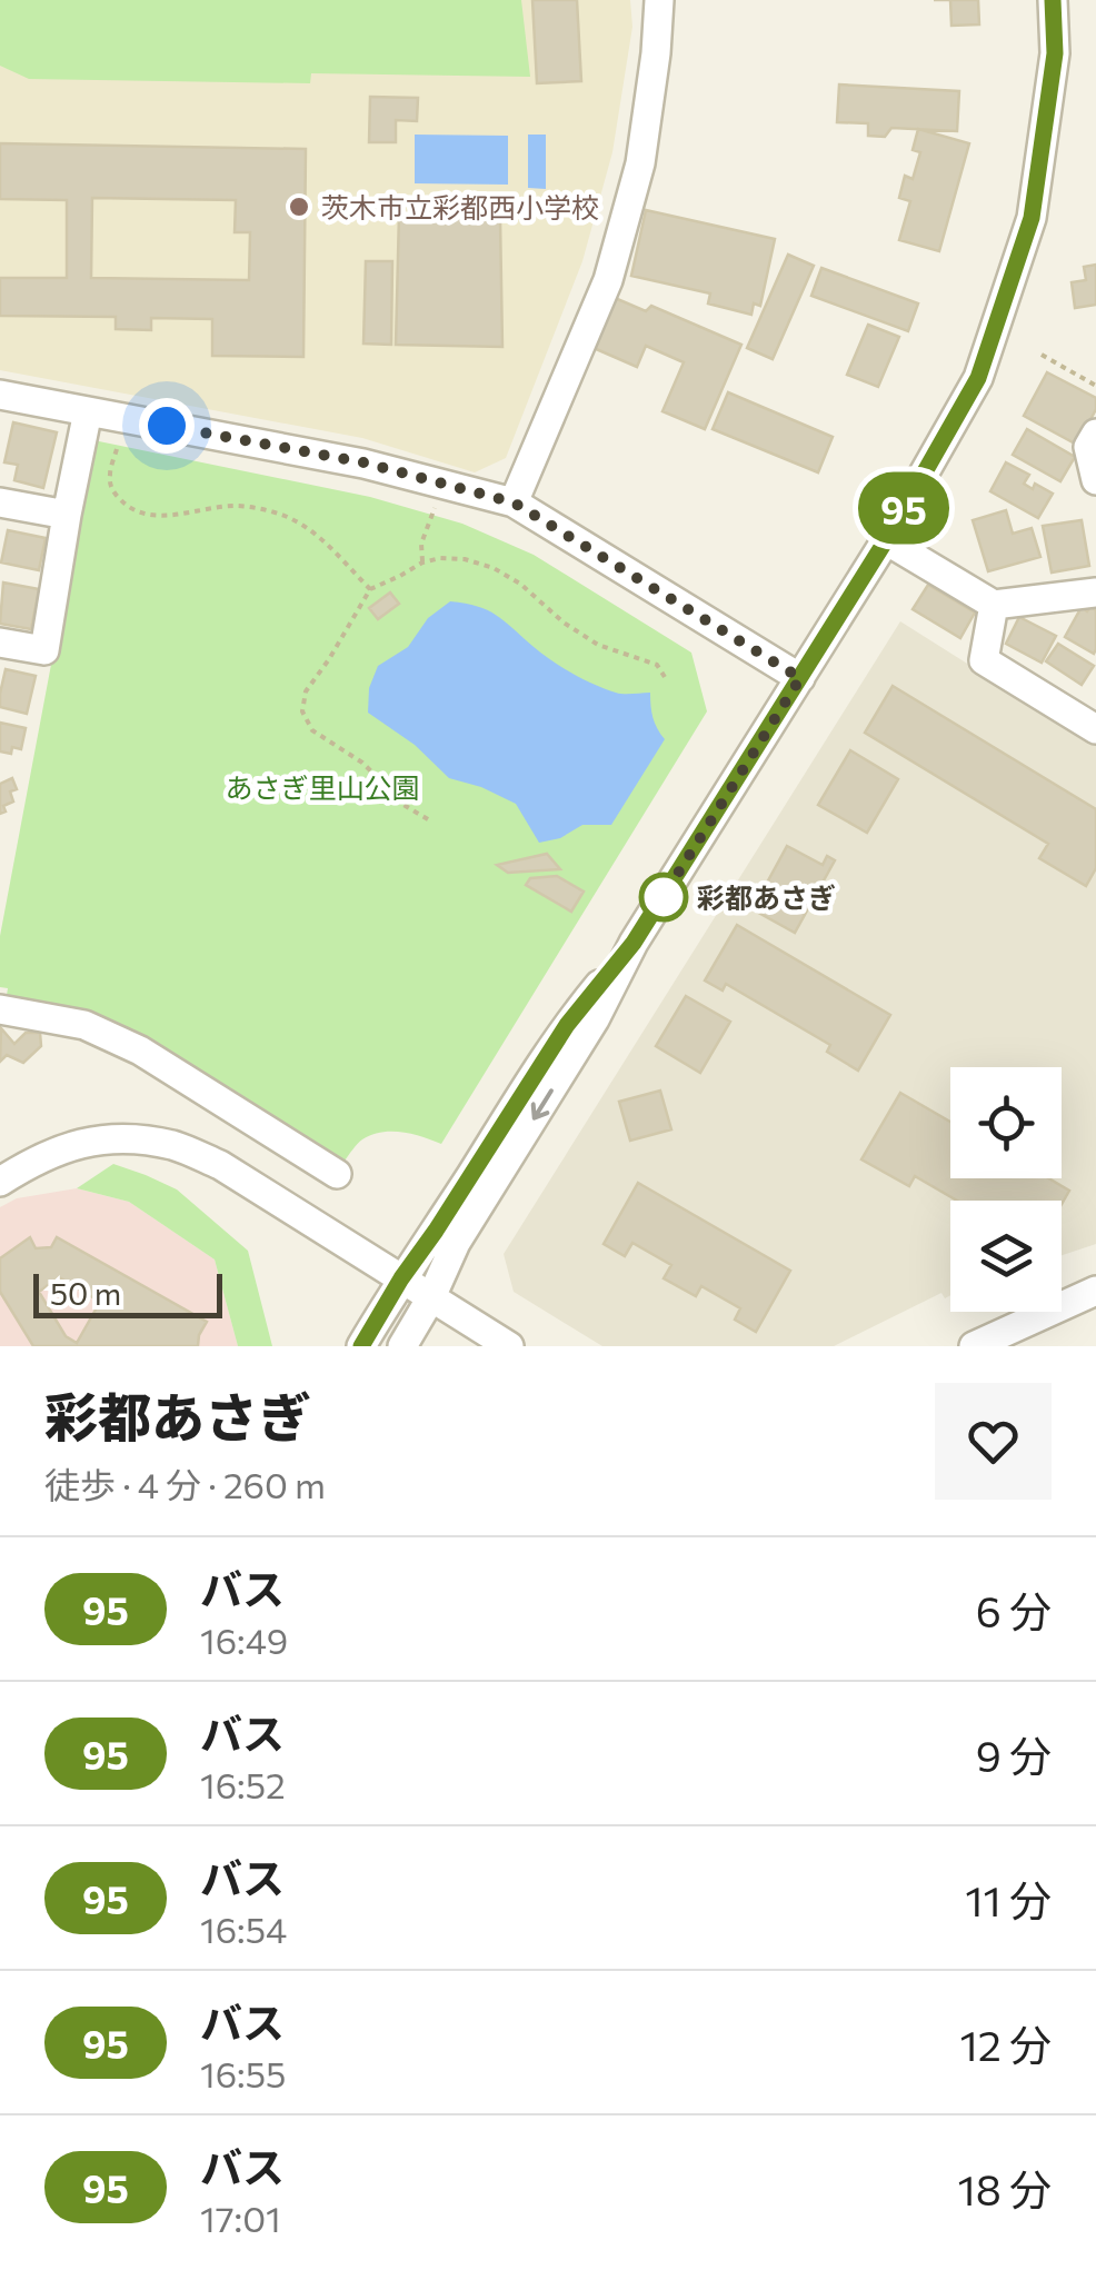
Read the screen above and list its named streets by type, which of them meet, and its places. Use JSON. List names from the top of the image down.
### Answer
{
  "parks": ["あさぎ里山公園"],
  "places": ["茨木市立彩都西小学校", "彩都あさぎ"],
  "lines": ["bus line 95"],
  "scale_bar": "50 m",
  "page": {
    "on_map": "95",
    "scale": "50 m",
    "heading": ["彩都あさぎ", "徒歩 · 4 分 · 260 m"],
    "list": [
      {
        "mark": "95",
        "name": "バス",
        "note": "16:49",
        "value": "6 分"
      },
      {
        "mark": "95",
        "name": "バス",
        "note": "16:52",
        "value": "9 分"
      },
      {
        "mark": "95",
        "name": "バス",
        "note": "16:54",
        "value": "11 分"
      },
      {
        "mark": "95",
        "name": "バス",
        "note": "16:55",
        "value": "12 分"
      },
      {
        "mark": "95",
        "name": "バス",
        "note": "17:01",
        "value": "18 分"
      }
    ]
  }
}
